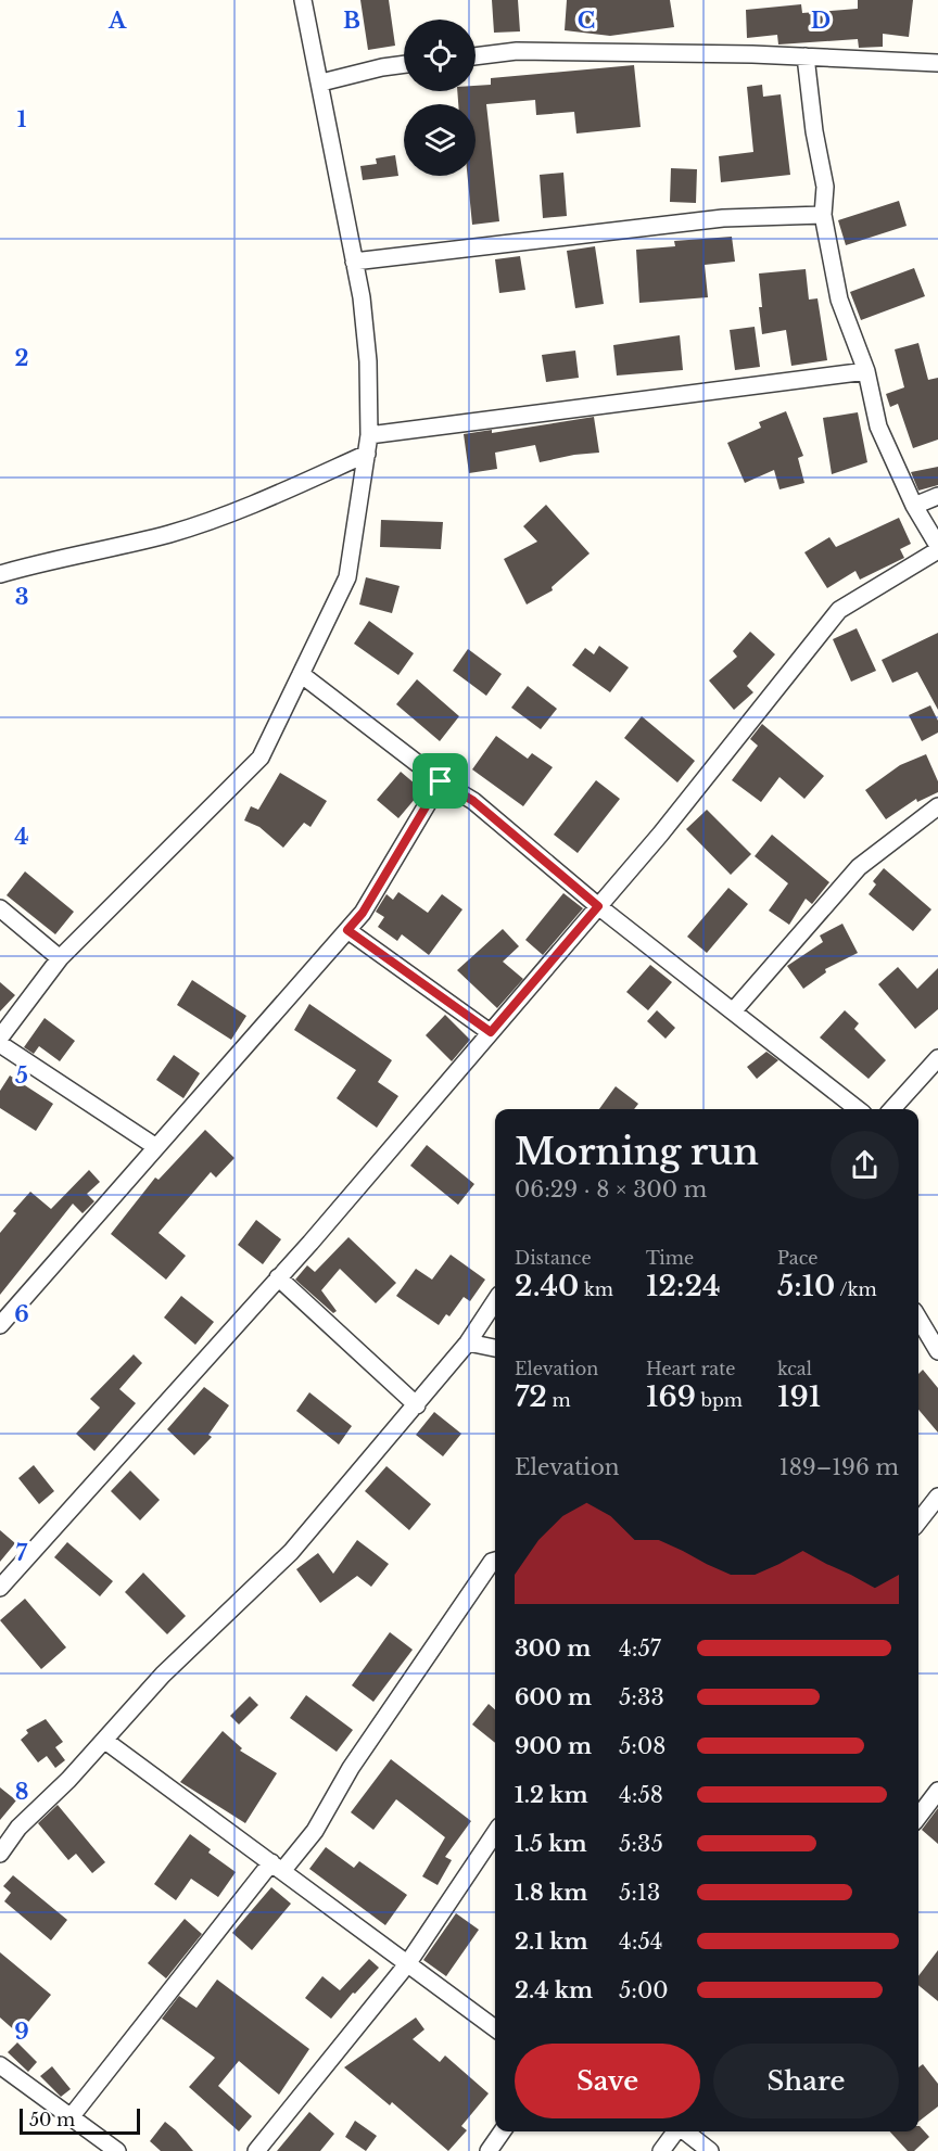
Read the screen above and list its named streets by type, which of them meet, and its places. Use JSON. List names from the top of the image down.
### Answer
{
  "scale_bar": "50 m",
  "page": {
    "heading": ["Morning run", "06:29 · 8 × 300 m"],
    "stats": [
      ["Distance", "2.40 km"],
      ["Time", "12:24"],
      ["Pace", "5:10 /km"],
      ["Elevation", "72 m"],
      ["Heart rate", "169 bpm"],
      ["kcal", "191"]
    ],
    "chart": ["Elevation", "189–196 m"],
    "list": [
      {
        "name": "300 m",
        "note": "4:57"
      },
      {
        "name": "600 m",
        "note": "5:33"
      },
      {
        "name": "900 m",
        "note": "5:08"
      },
      {
        "name": "1.2 km",
        "note": "4:58"
      },
      {
        "name": "1.5 km",
        "note": "5:35"
      },
      {
        "name": "1.8 km",
        "note": "5:13"
      },
      {
        "name": "2.1 km",
        "note": "4:54"
      },
      {
        "name": "2.4 km",
        "note": "5:00"
      }
    ],
    "buttons": ["Save", "Share"],
    "scale": "50 m"
  },
  "grid": {
    "columns": [
      "A",
      "B",
      "C",
      "D"
    ],
    "rows": [
      "1",
      "2",
      "3",
      "4",
      "5",
      "6",
      "7",
      "8",
      "9"
    ]
  }
}
